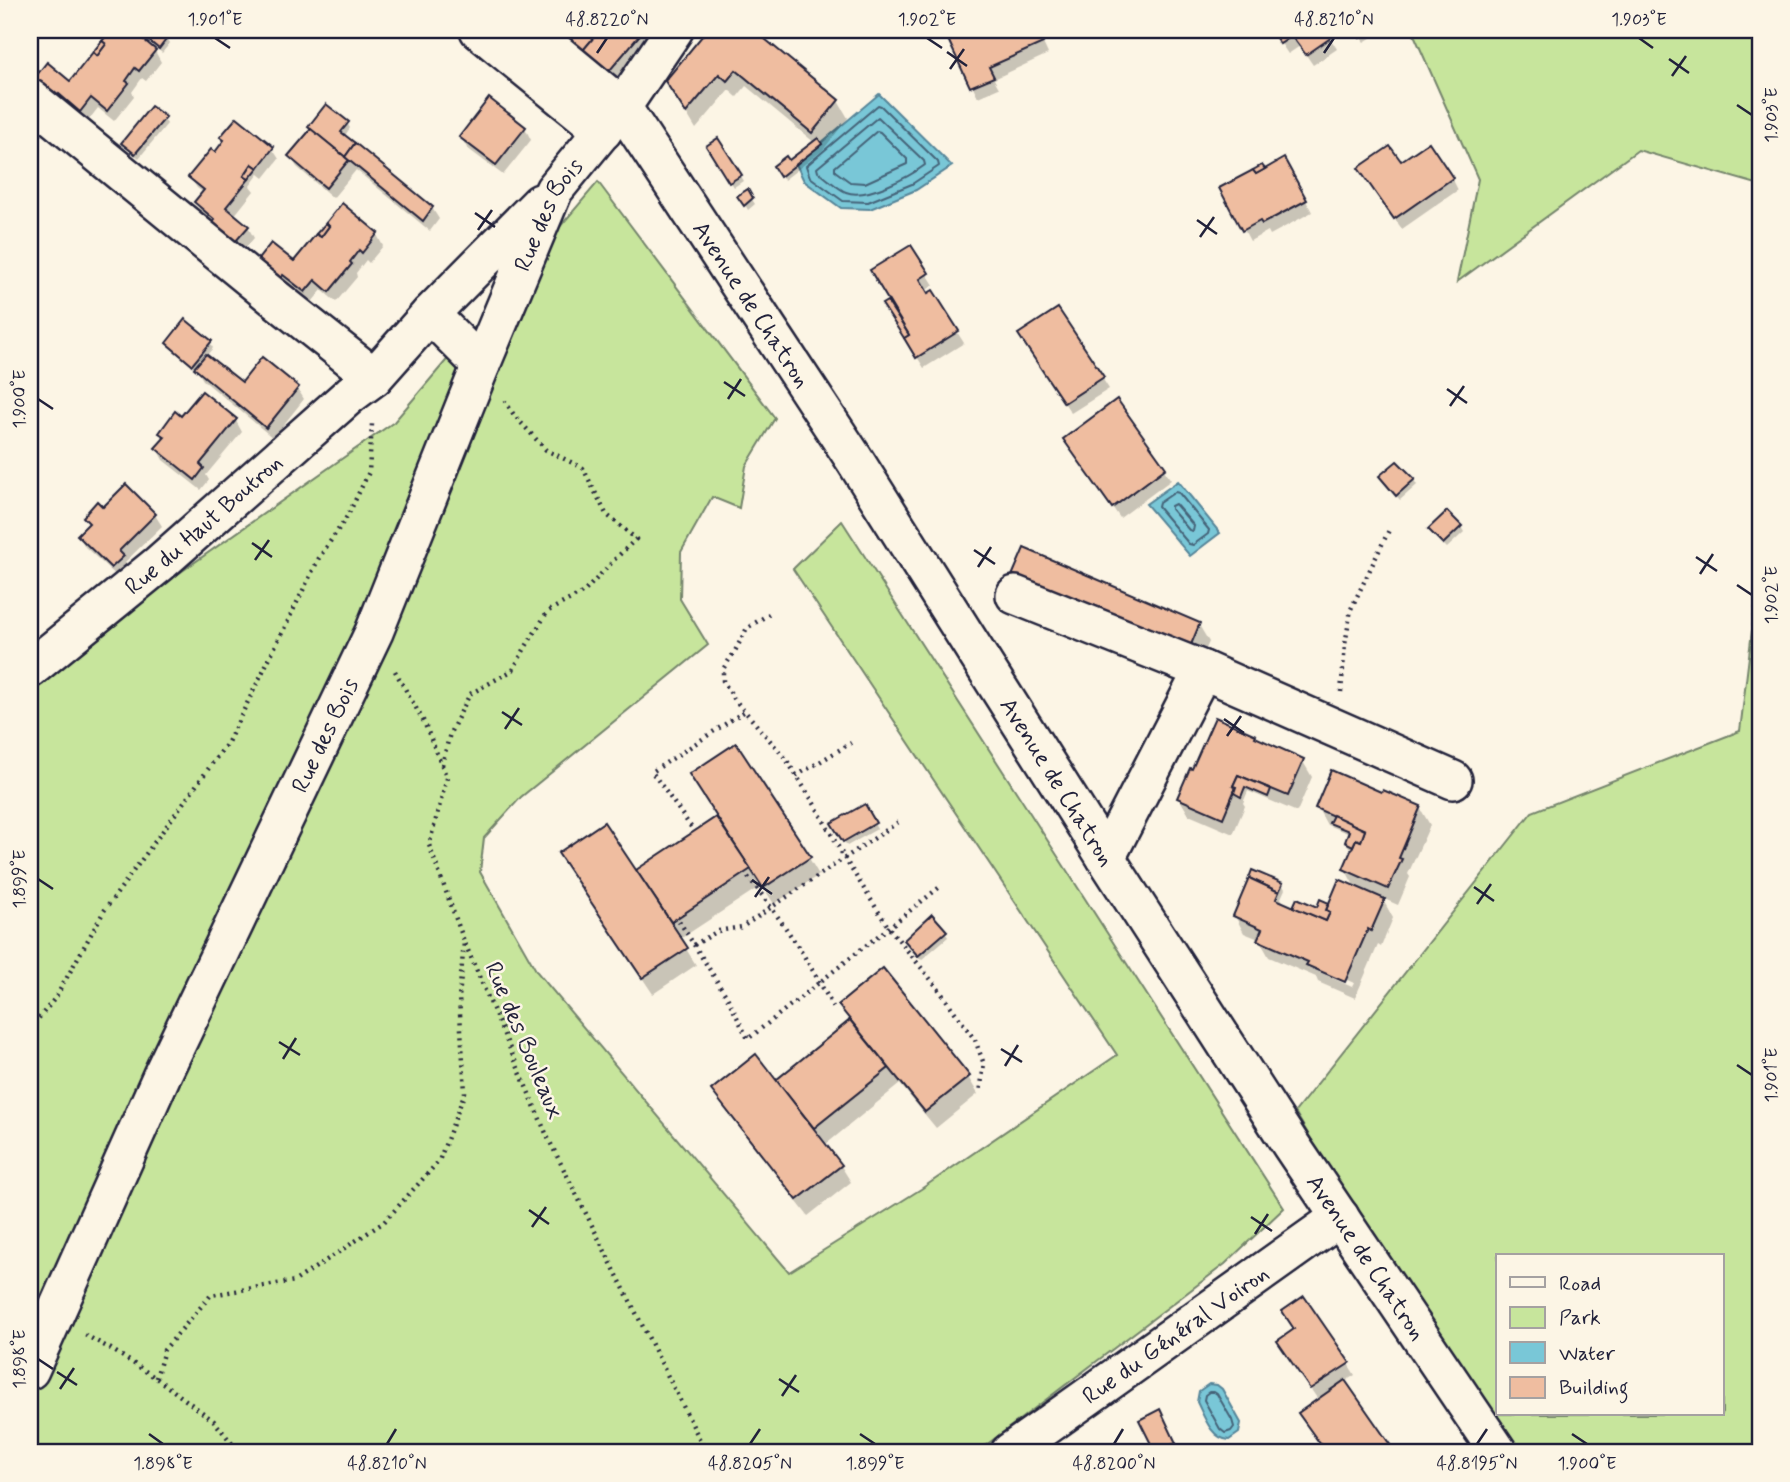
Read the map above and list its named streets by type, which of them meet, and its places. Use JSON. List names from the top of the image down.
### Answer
{
  "streets": {
    "street": [
      "Rue des Bois",
      "Avenue de Chatron",
      "Rue du Haut Boutron",
      "Rue du Général Voiron"
    ],
    "path": ["Rue des Bouleaux"]
  },
  "crossings": [
    ["Rue des Bois", "Avenue de Chatron"],
    ["Rue des Bois", "Rue du Haut Boutron"],
    ["Rue des Bois", "Rue des Bouleaux"],
    ["Avenue de Chatron", "Rue du Général Voiron"]
  ],
  "legend": [
    "Road",
    "Park",
    "Water",
    "Building"
  ],
  "coordinates": [
    "1.901°E",
    "48.8220°N",
    "1.902°E",
    "48.8210°N",
    "1.903°E",
    "1.900°E",
    "1.899°E",
    "1.898°E",
    "48.8205°N",
    "48.8200°N",
    "48.8195°N"
  ]
}
